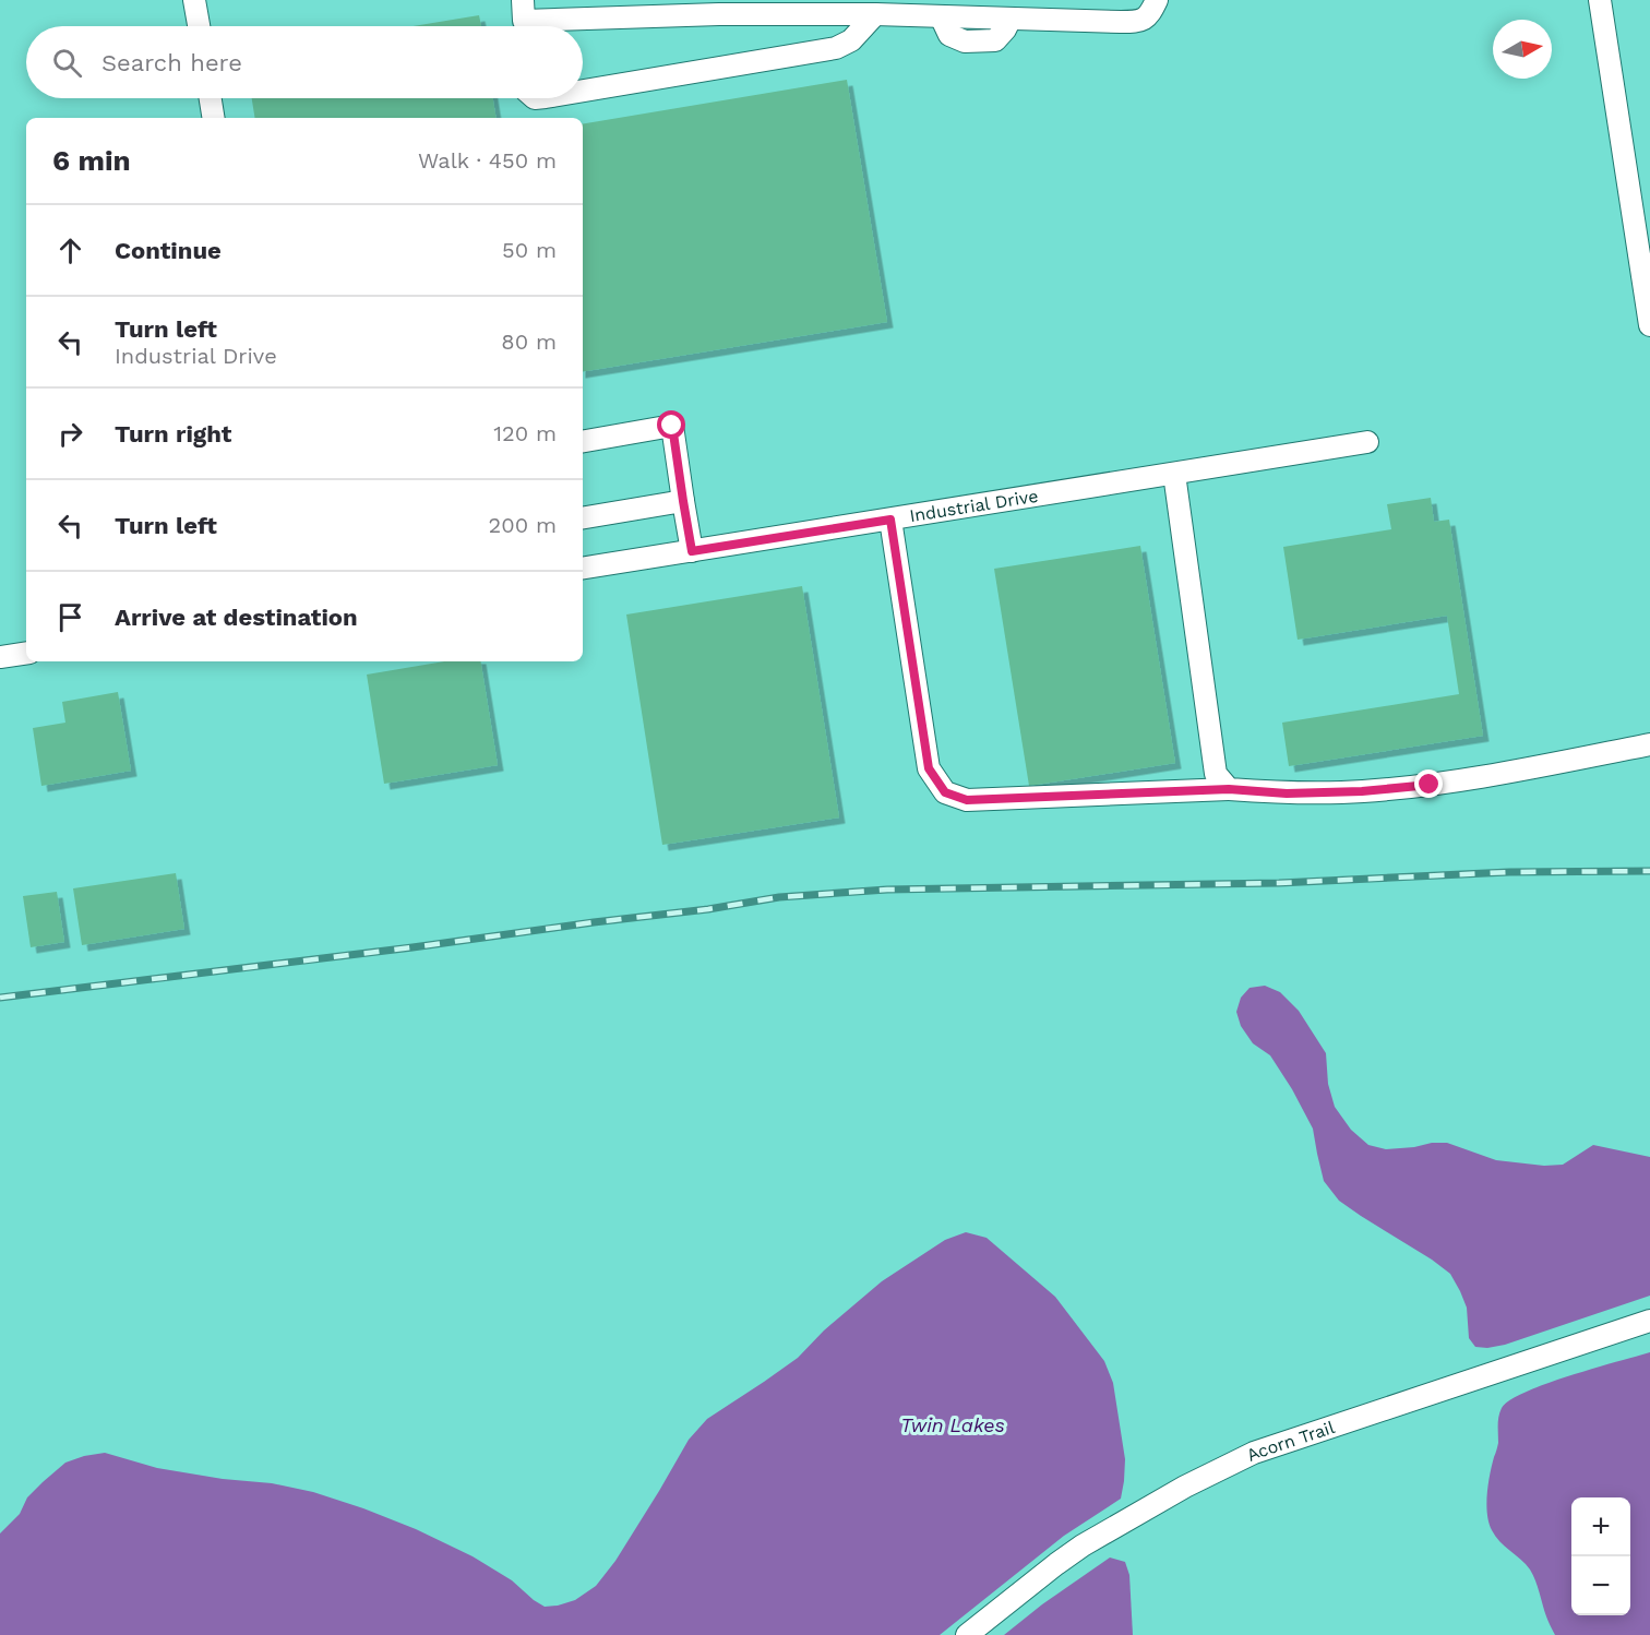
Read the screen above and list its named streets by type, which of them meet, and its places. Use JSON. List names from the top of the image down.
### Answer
{
  "streets": {
    "street": ["Industrial Drive", "Acorn Trail"]
  },
  "water": ["Twin Lakes"],
  "north": "right",
  "page": {
    "search": "Search here",
    "heading": ["6 min", "Walk · 450 m"],
    "list": [
      ["Continue", "50 m"],
      ["Turn left", "Industrial Drive", "80 m"],
      ["Turn right", "120 m"],
      ["Turn left", "200 m"],
      "Arrive at destination"
    ],
    "map_buttons": ["+", "−"]
  }
}
